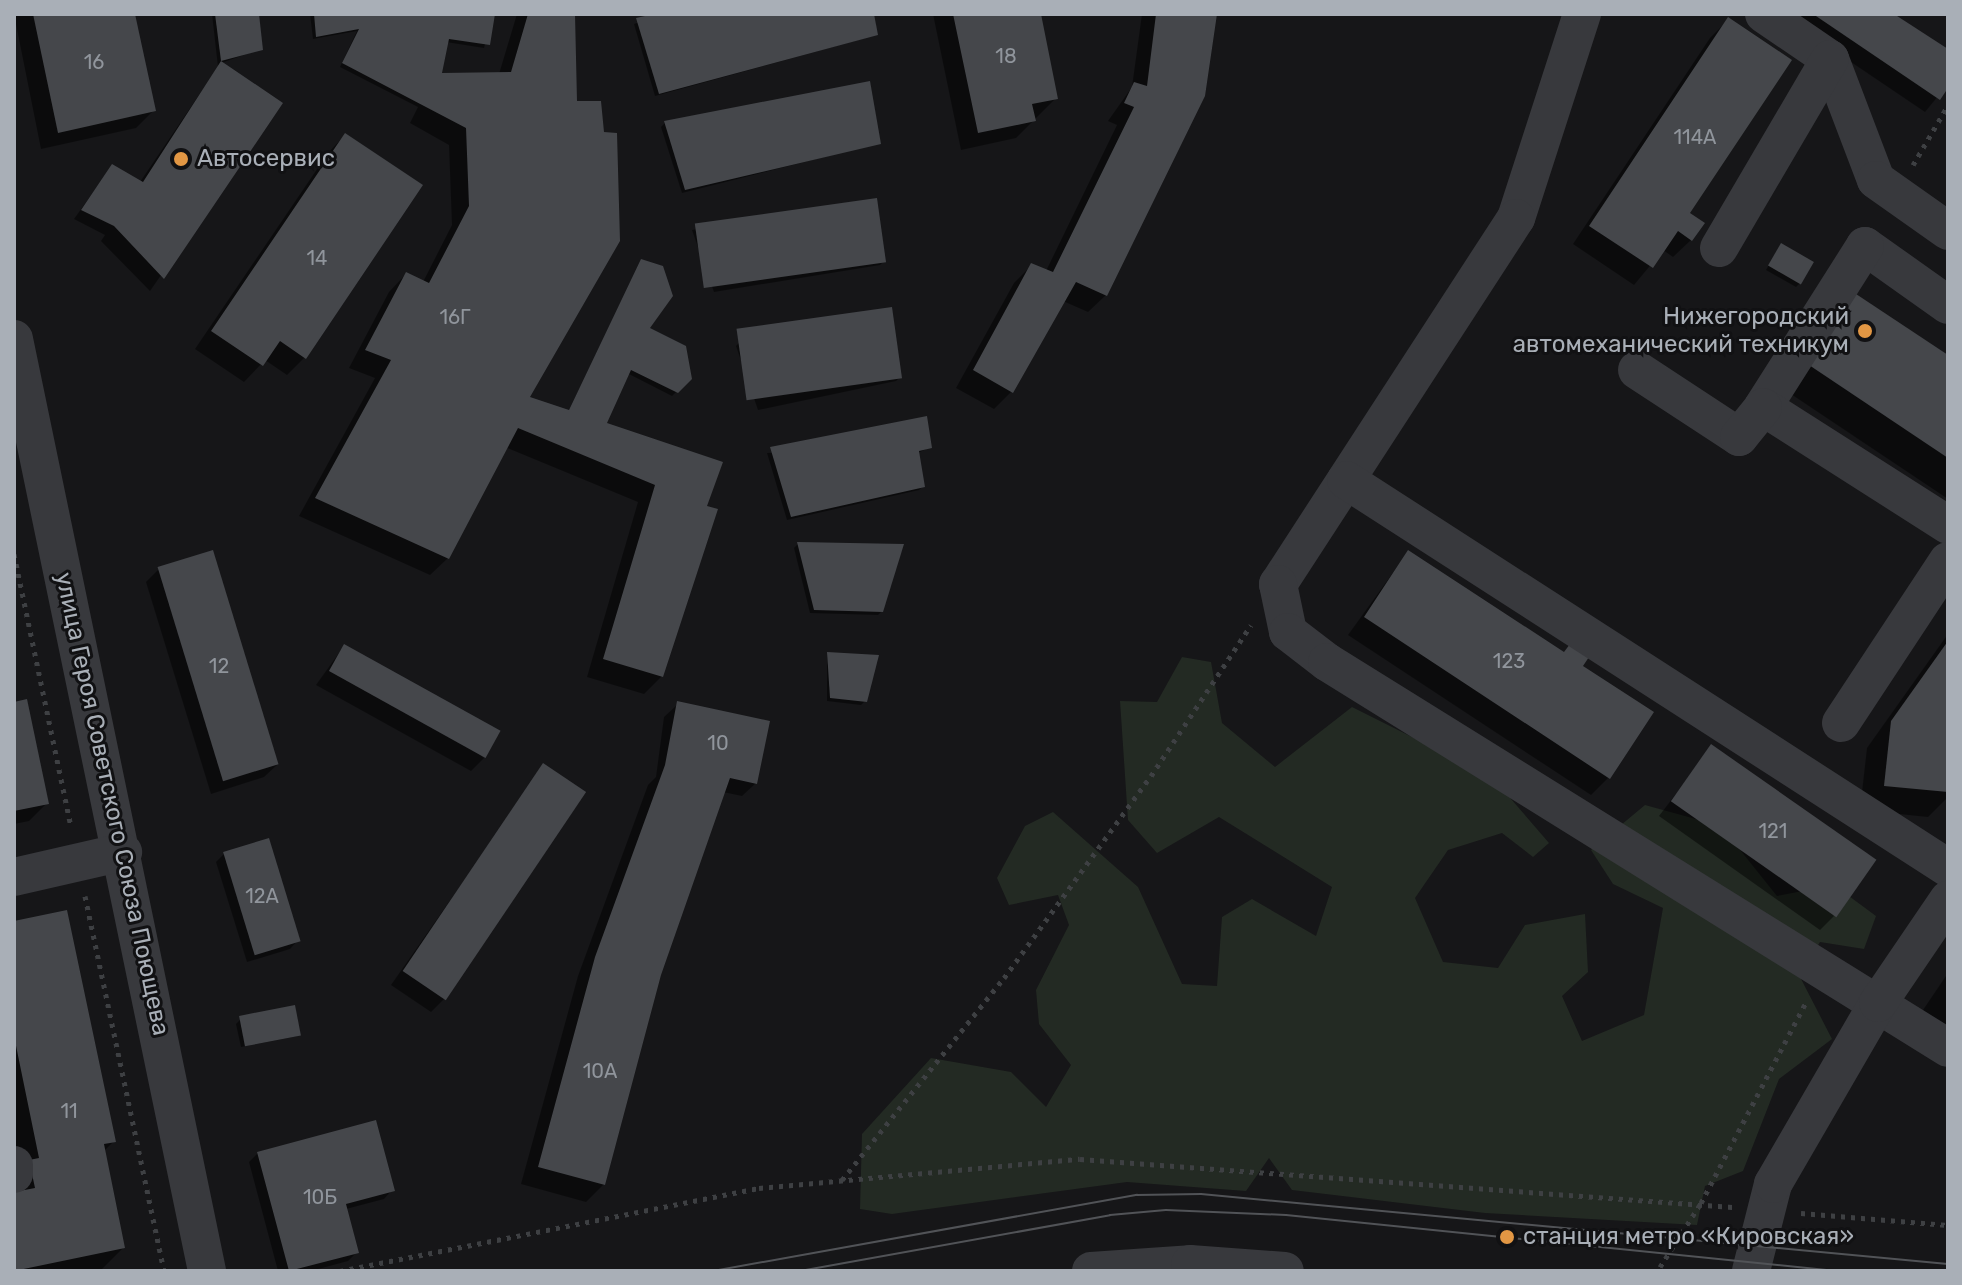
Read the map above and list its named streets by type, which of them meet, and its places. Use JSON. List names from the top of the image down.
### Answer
{
  "streets": {
    "street": ["улица Героя Советского Союза Поющева"]
  },
  "places": ["Автосервис", "Нижегородский автомеханический техникум", "станция метро «Кировская»"],
  "house_numbers": [
    "18",
    "16",
    "114А",
    "14",
    "16Г",
    "123",
    "12",
    "10",
    "121",
    "12А",
    "10А",
    "11",
    "10Б"
  ]
}
